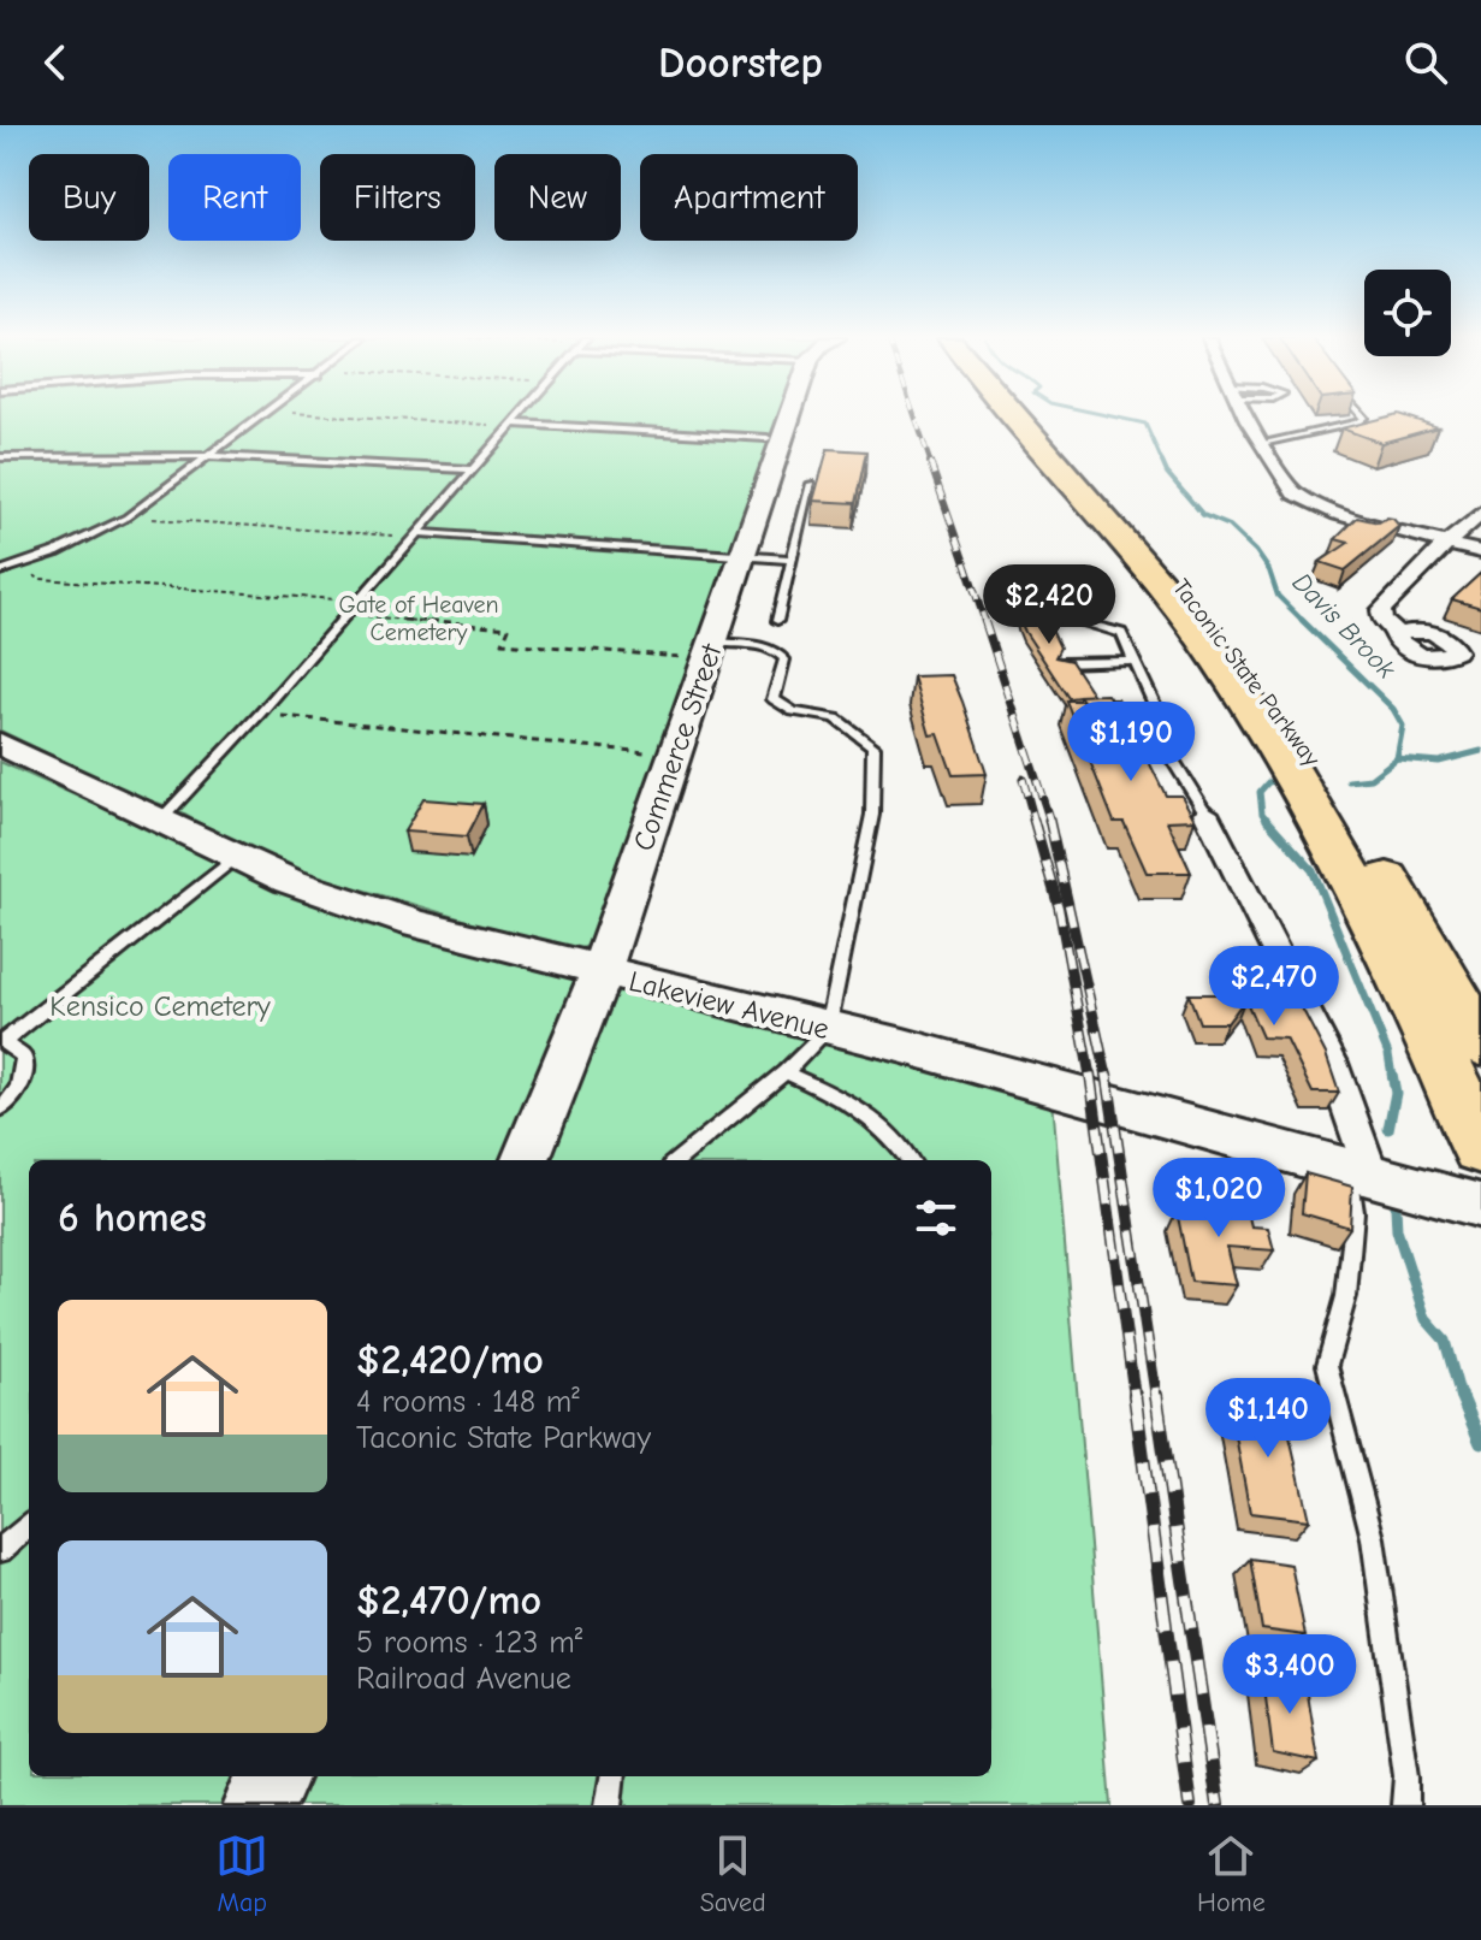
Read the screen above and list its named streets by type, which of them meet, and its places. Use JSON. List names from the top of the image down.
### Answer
{
  "streets": {
    "highway": ["Taconic State Parkway"],
    "street": ["Commerce Street", "Lakeview Avenue"]
  },
  "crossings": [
    ["Commerce Street", "Lakeview Avenue"]
  ],
  "water": ["Davis Brook"],
  "parks": ["Gate of Heaven Cemetery", "Kensico Cemetery"],
  "page": {
    "header": "Doorstep",
    "chip": [
      "Buy",
      "Rent",
      "Filters",
      "New",
      "Apartment"
    ],
    "price": [
      "$2,420",
      "$1,190",
      "$2,470",
      "$1,020",
      "$1,140",
      "$3,400"
    ],
    "heading": "6 homes",
    "list": [
      {
        "name": "$2,420/mo",
        "note": "4 rooms · 148 m² · Taconic State Parkway"
      },
      {
        "name": "$2,470/mo",
        "note": "5 rooms · 123 m² · Railroad Avenue"
      }
    ],
    "tabs": ["Map", "Saved", "Home"]
  }
}
